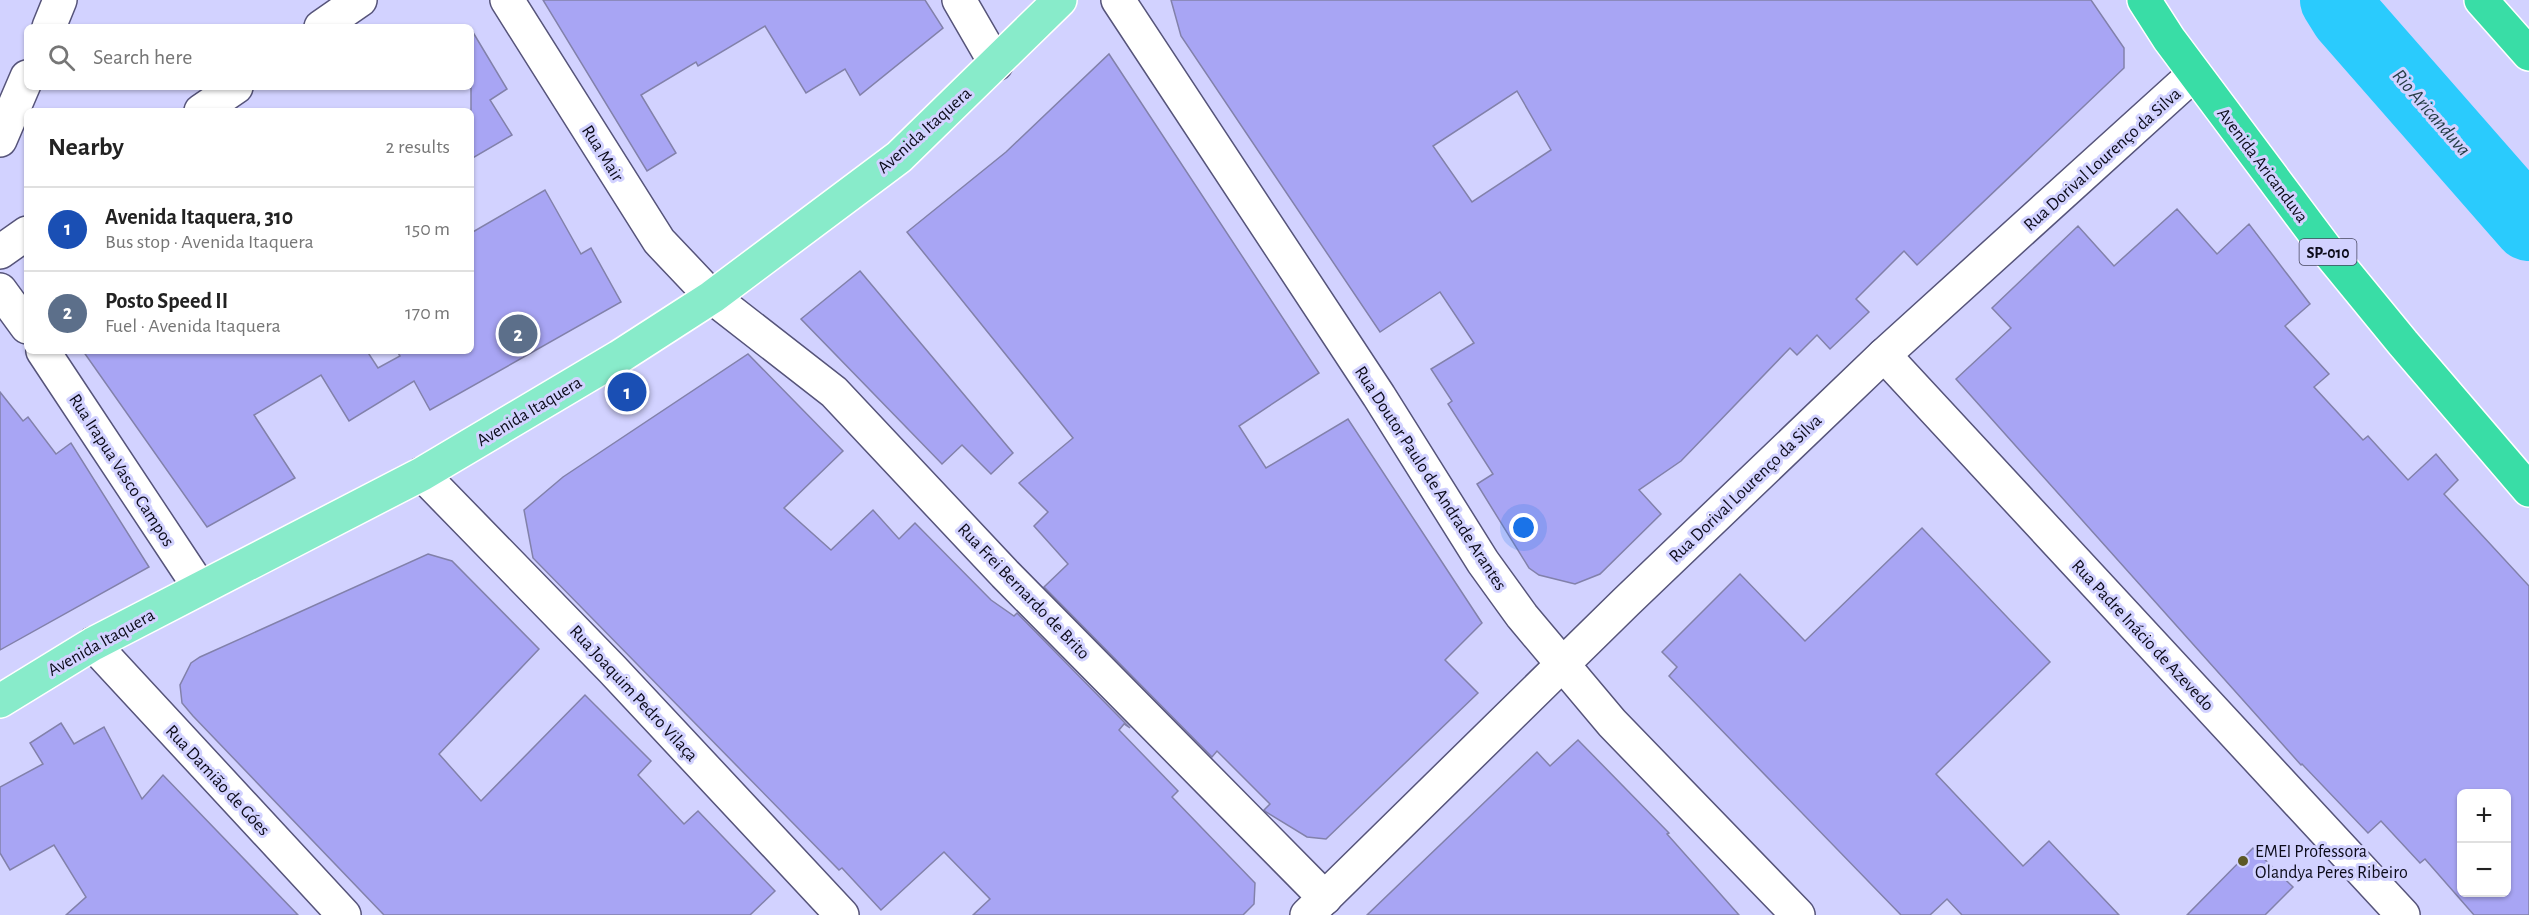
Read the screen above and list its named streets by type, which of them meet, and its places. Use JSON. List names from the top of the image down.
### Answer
{
  "streets": {
    "highway": ["Avenida Aricanduva", "SP-010"],
    "main road": ["Avenida Itaquera"],
    "street": [
      "Rua Mair",
      "Rua Dorival Lourenço da Silva",
      "Rua Irapua Vasco Campos",
      "Rua Doutor Paulo de Andrade Arantes",
      "Rua Frei Bernardo de Brito",
      "Rua Padre Inácio de Azevedo",
      "Rua Joaquim Pedro Vilaça",
      "Rua Damião de Góes"
    ]
  },
  "crossings": [
    ["Avenida Itaquera", "Rua Mair"],
    ["Avenida Itaquera", "Rua Irapua Vasco Campos"],
    ["Avenida Itaquera", "Rua Frei Bernardo de Brito"],
    ["Avenida Itaquera", "Rua Joaquim Pedro Vilaça"],
    ["Avenida Itaquera", "Rua Damião de Góes"],
    ["Rua Mair", "Rua Frei Bernardo de Brito"],
    ["Rua Dorival Lourenço da Silva", "Avenida Aricanduva"],
    ["Rua Dorival Lourenço da Silva", "Rua Doutor Paulo de Andrade Arantes"],
    ["Rua Dorival Lourenço da Silva", "Rua Frei Bernardo de Brito"],
    ["Rua Dorival Lourenço da Silva", "Rua Padre Inácio de Azevedo"]
  ],
  "water": ["Rio Aricanduva"],
  "places": ["EMEI Professora Olandya Peres Ribeiro"],
  "page": {
    "search": "Search here",
    "heading": ["Nearby", "2 results"],
    "list": [
      {
        "mark": "1",
        "name": "Avenida Itaquera, 310",
        "note": "Bus stop · Avenida Itaquera",
        "value": "150 m"
      },
      {
        "mark": "2",
        "name": "Posto Speed II",
        "note": "Fuel · Avenida Itaquera",
        "value": "170 m"
      }
    ],
    "pins": ["2", "1"],
    "map_buttons": ["+", "−"]
  }
}
